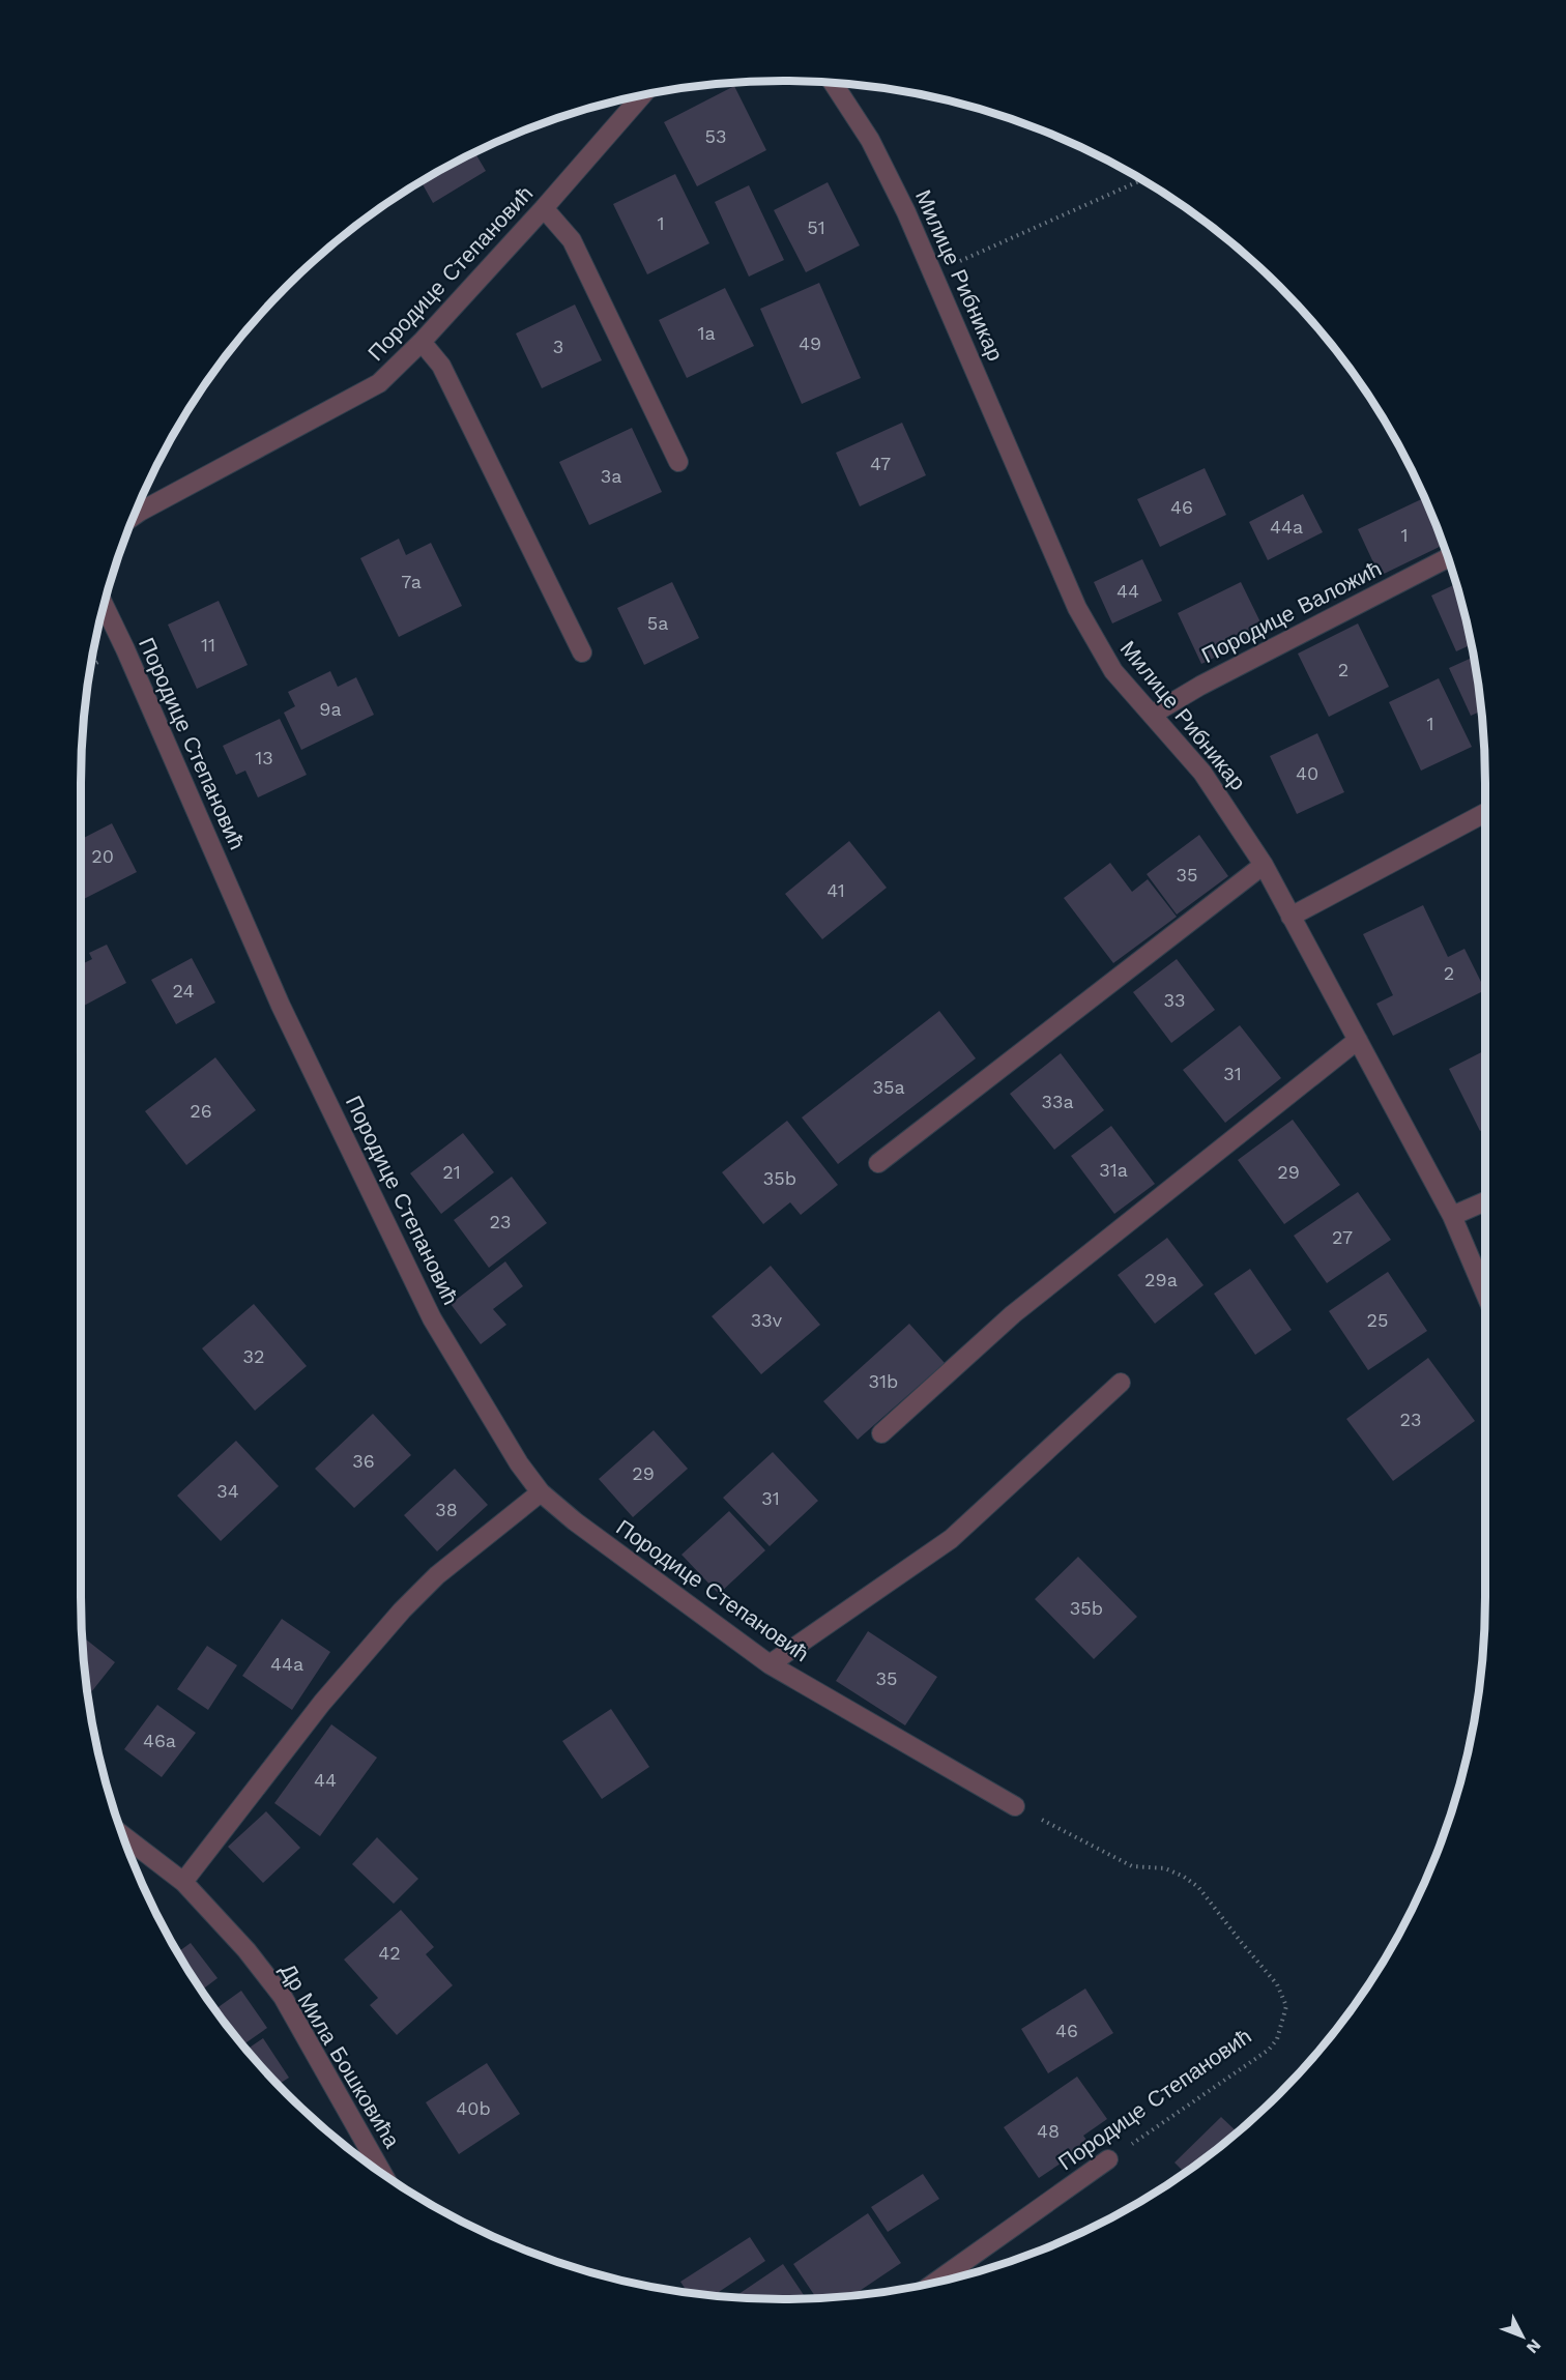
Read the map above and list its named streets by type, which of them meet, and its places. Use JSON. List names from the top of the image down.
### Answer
{
  "streets": {
    "street": [
      "Породице Степановић",
      "Милице Рибникар",
      "Породице Валожић",
      "Др Мила Бошковића"
    ]
  },
  "crossings": [
    ["Милице Рибникар", "Породице Валожић"]
  ],
  "house_numbers": [
    "53",
    "1",
    "51",
    "1a",
    "49",
    "3",
    "47",
    "3a",
    "46",
    "44a",
    "1",
    "7a",
    "44",
    "5a",
    "11",
    "2",
    "9a",
    "1",
    "13",
    "40",
    "20",
    "35",
    "41",
    "2",
    "24",
    "33",
    "31",
    "35a",
    "33a",
    "26",
    "31a",
    "21",
    "29",
    "35b",
    "23",
    "27",
    "29a",
    "33v",
    "25",
    "32",
    "31b",
    "23",
    "36",
    "29",
    "34",
    "31",
    "38",
    "35b",
    "44a",
    "35",
    "46a",
    "44",
    "42",
    "46",
    "40b",
    "48"
  ],
  "north": "bottom right"
}
